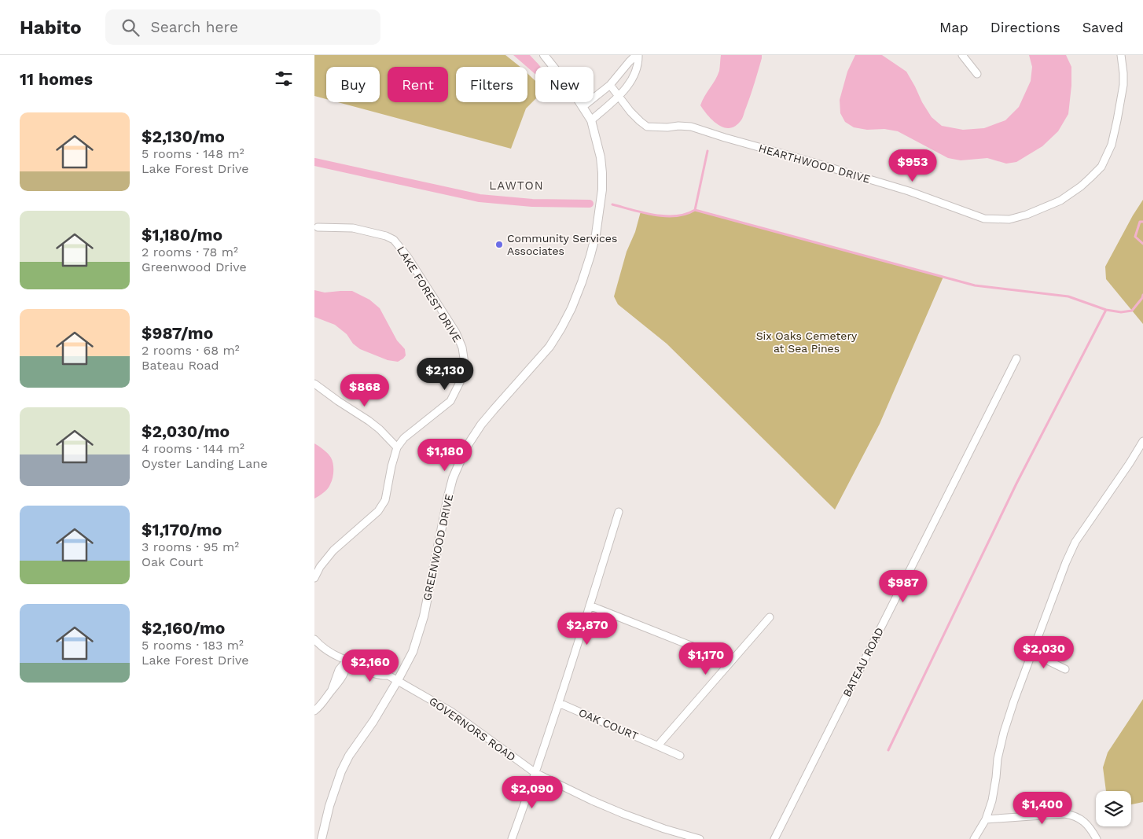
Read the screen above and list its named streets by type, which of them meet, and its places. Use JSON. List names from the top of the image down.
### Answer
{
  "streets": {
    "street": [
      "HEARTHWOOD DRIVE",
      "LAKE FOREST DRIVE",
      "GREENWOOD DRIVE",
      "BATEAU ROAD",
      "OAK COURT",
      "GOVERNORS ROAD"
    ]
  },
  "crossings": [
    ["GREENWOOD DRIVE", "GOVERNORS ROAD"]
  ],
  "districts": ["LAWTON"],
  "parks": ["Six Oaks Cemetery at Sea Pines"],
  "places": ["Community Services Associates"],
  "page": {
    "header": "Habito",
    "search": "Search here",
    "nav": ["Map", "Directions", "Saved"],
    "heading": "11 homes",
    "chip": [
      "Buy",
      "Rent",
      "Filters",
      "New"
    ],
    "list": [
      {
        "name": "$2,130/mo",
        "note": "5 rooms · 148 m² · Lake Forest Drive"
      },
      {
        "name": "$1,180/mo",
        "note": "2 rooms · 78 m² · Greenwood Drive"
      },
      {
        "name": "$987/mo",
        "note": "2 rooms · 68 m² · Bateau Road"
      },
      {
        "name": "$2,030/mo",
        "note": "4 rooms · 144 m² · Oyster Landing Lane"
      },
      {
        "name": "$1,170/mo",
        "note": "3 rooms · 95 m² · Oak Court"
      },
      {
        "name": "$2,160/mo",
        "note": "5 rooms · 183 m² · Lake Forest Drive"
      }
    ],
    "price": [
      "$953",
      "$2,130",
      "$868",
      "$1,180",
      "$987",
      "$2,870",
      "$2,030",
      "$1,170",
      "$2,160",
      "$2,090",
      "$1,400"
    ]
  }
}
